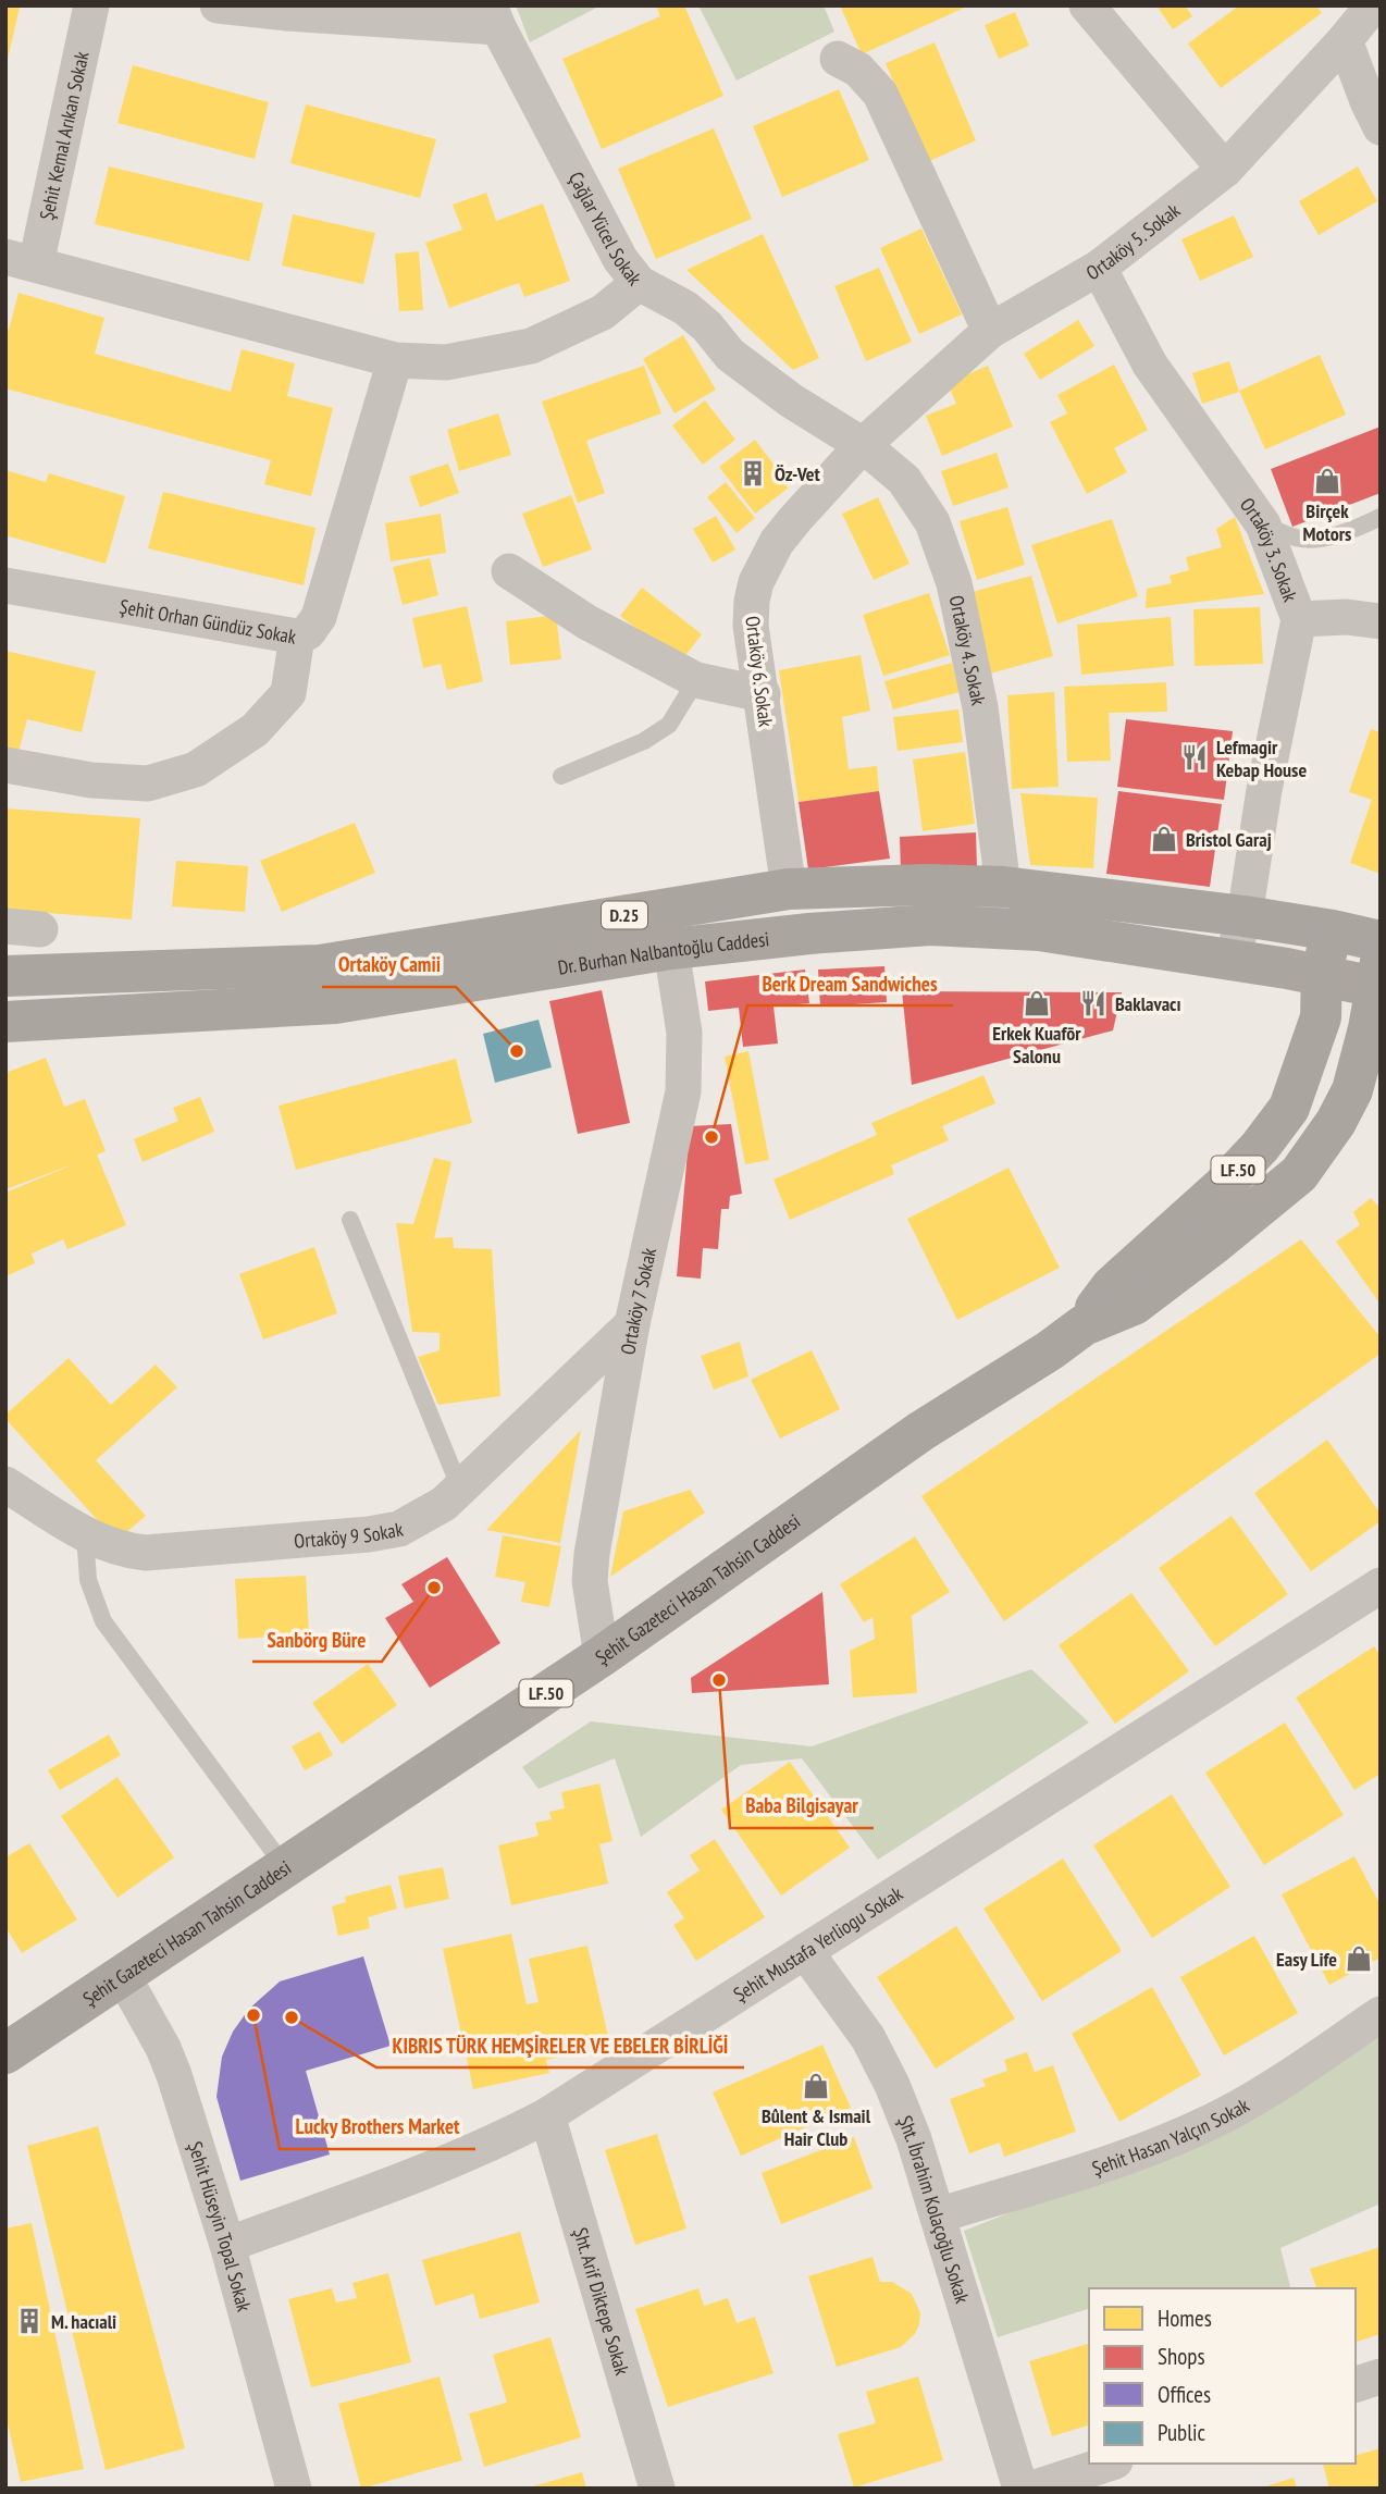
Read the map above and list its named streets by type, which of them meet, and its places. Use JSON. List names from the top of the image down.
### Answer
{
  "streets": {
    "main road": [
      "D.25",
      "Dr. Burhan Nalbantoğlu Caddesi",
      "LF.50",
      "Şehit Gazeteci Hasan Tahsin Caddesi"
    ],
    "street": [
      "Şehit Kemal Arıkan Sokak",
      "Çağlar Yücel Sokak",
      "Ortaköy 5. Sokak",
      "Ortaköy 3. Sokak",
      "Şehit Orhan Gündüz Sokak",
      "Ortaköy 4. Sokak",
      "Ortaköy 6. Sokak",
      "Ortaköy 7 Sokak",
      "Ortaköy 9 Sokak",
      "Şehit Mustafa Yerliogu Sokak",
      "Şehit Hasan Yalçın Sokak",
      "Şht. İbrahim Kolaçoğlu Sokak",
      "Şehit Hüseyin Topal Sokak",
      "Şht. Arif Diktepe Sokak"
    ]
  },
  "crossings": [
    ["Çağlar Yücel Sokak", "Ortaköy 5. Sokak"],
    ["Çağlar Yücel Sokak", "Ortaköy 4. Sokak"],
    ["Çağlar Yücel Sokak", "Ortaköy 6. Sokak"],
    ["Ortaköy 5. Sokak", "Ortaköy 3. Sokak"],
    ["Ortaköy 5. Sokak", "Ortaköy 4. Sokak"],
    ["Ortaköy 5. Sokak", "Ortaköy 6. Sokak"],
    ["Ortaköy 3. Sokak", "D.25"],
    ["Ortaköy 3. Sokak", "Dr. Burhan Nalbantoğlu Caddesi"],
    ["Ortaköy 4. Sokak", "Ortaköy 6. Sokak"],
    ["Ortaköy 4. Sokak", "Dr. Burhan Nalbantoğlu Caddesi"],
    ["Ortaköy 6. Sokak", "Dr. Burhan Nalbantoğlu Caddesi"],
    ["D.25", "Dr. Burhan Nalbantoğlu Caddesi"],
    ["D.25", "Şehit Gazeteci Hasan Tahsin Caddesi"],
    ["Dr. Burhan Nalbantoğlu Caddesi", "Ortaköy 7 Sokak"],
    ["Dr. Burhan Nalbantoğlu Caddesi", "Şehit Gazeteci Hasan Tahsin Caddesi"],
    ["Ortaköy 7 Sokak", "Ortaköy 9 Sokak"],
    ["Ortaköy 7 Sokak", "Şehit Gazeteci Hasan Tahsin Caddesi"],
    ["Şehit Gazeteci Hasan Tahsin Caddesi", "Şehit Hüseyin Topal Sokak"],
    ["Şehit Mustafa Yerliogu Sokak", "Şht. İbrahim Kolaçoğlu Sokak"],
    ["Şehit Mustafa Yerliogu Sokak", "Şehit Hüseyin Topal Sokak"],
    ["Şehit Mustafa Yerliogu Sokak", "Şht. Arif Diktepe Sokak"],
    ["Şehit Hasan Yalçın Sokak", "Şht. İbrahim Kolaçoğlu Sokak"]
  ],
  "places": {
    "building": ["Öz-Vet", "M. hacıali"],
    "shop": [
      "Birçek Motors",
      "Bristol Garaj",
      "Erkek Kuafōr Salonu",
      "Easy Life",
      "Bûlent & Ismail Hair Club"
    ],
    "restaurant": ["Lefmagir Kebap House", "Baklavacı"],
    "other": [
      "Ortaköy Camii",
      "Berk Dream Sandwiches",
      "Sanbörg Büre",
      "Baba Bilgisayar",
      "Lucky Brothers Market",
      "KIBRIS TÜRK HEMŞİRELER VE EBELER BİRLİĞİ"
    ]
  },
  "legend": [
    "Homes",
    "Shops",
    "Offices",
    "Public"
  ]
}
